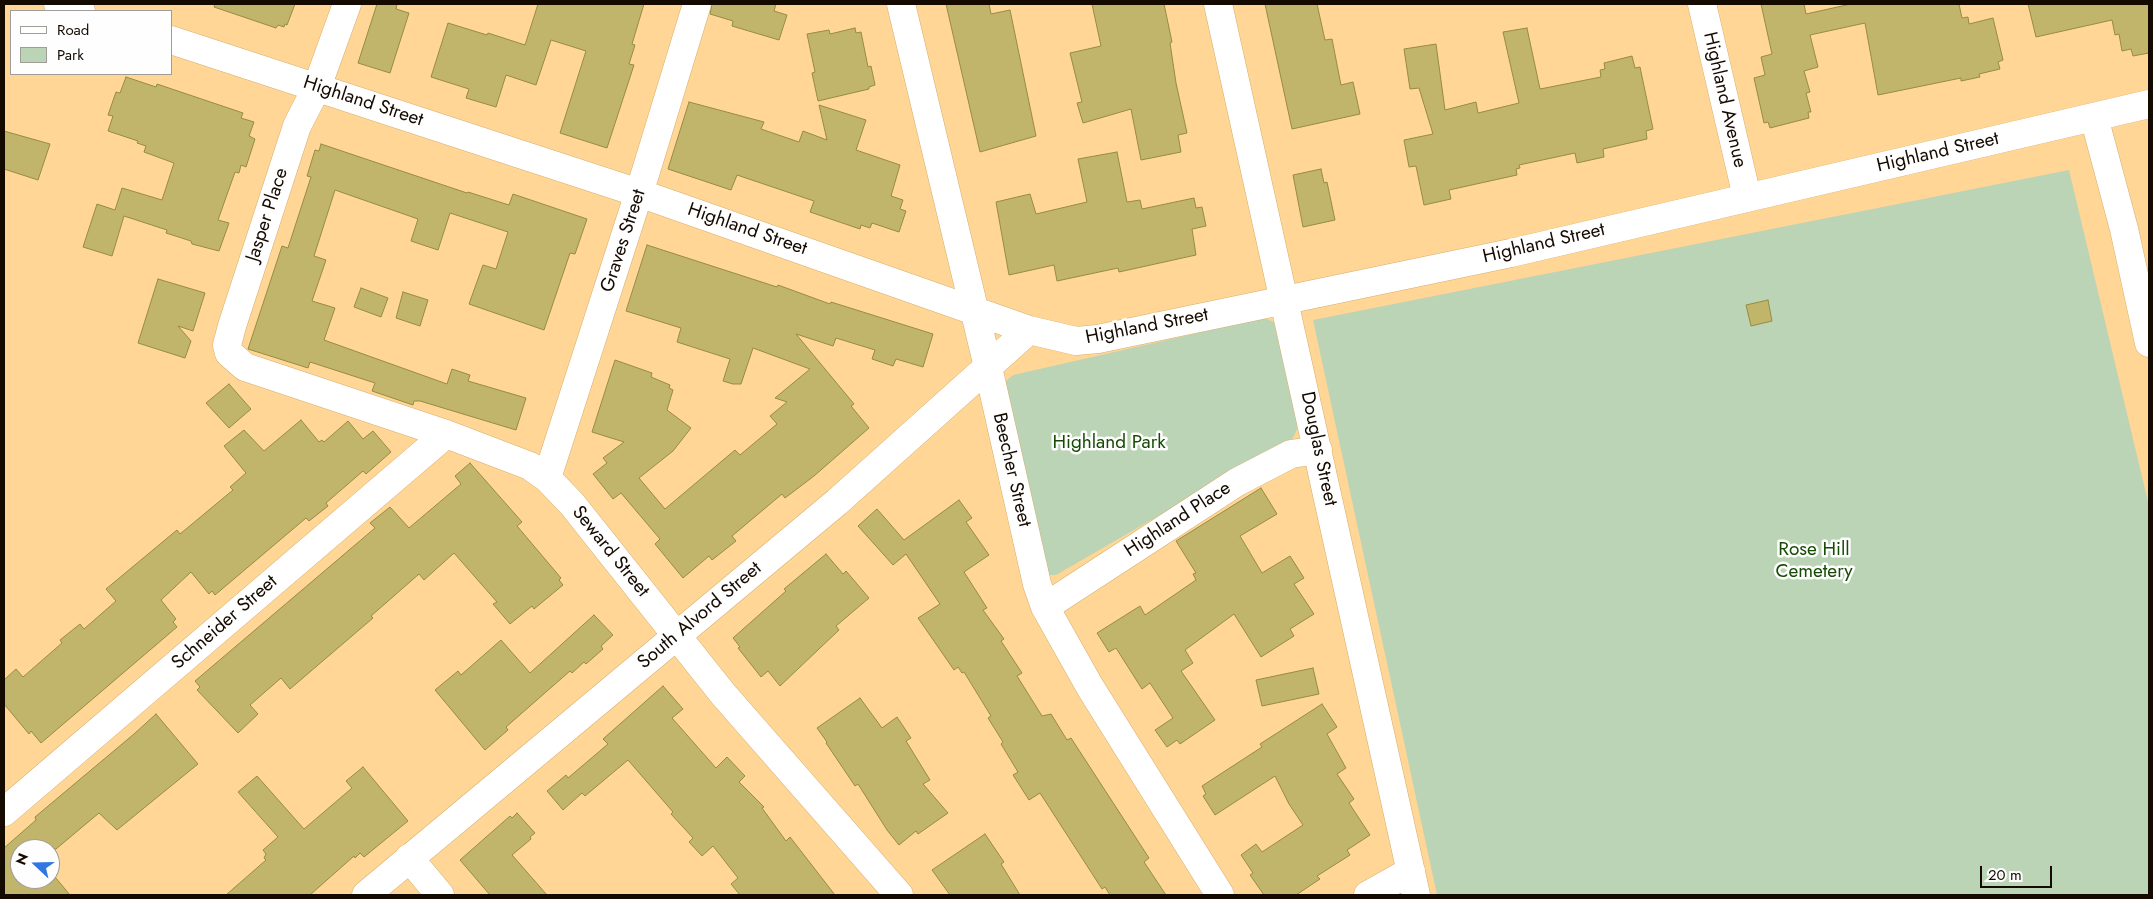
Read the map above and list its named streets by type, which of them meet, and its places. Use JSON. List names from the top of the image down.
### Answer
{
  "streets": {
    "street": [
      "Highland Avenue",
      "Highland Street",
      "Jasper Place",
      "Graves Street",
      "Douglas Street",
      "Beecher Street",
      "Highland Place",
      "Seward Street",
      "South Alvord Street",
      "Schneider Street"
    ]
  },
  "crossings": [
    ["Highland Avenue", "Highland Street"],
    ["Highland Street", "Jasper Place"],
    ["Highland Street", "Graves Street"],
    ["Highland Street", "Douglas Street"],
    ["Highland Street", "Beecher Street"],
    ["Highland Street", "South Alvord Street"],
    ["Jasper Place", "Seward Street"],
    ["Graves Street", "Seward Street"],
    ["Douglas Street", "Highland Place"],
    ["Beecher Street", "Highland Place"],
    ["Beecher Street", "South Alvord Street"],
    ["Seward Street", "South Alvord Street"],
    ["Seward Street", "Schneider Street"]
  ],
  "parks": ["Highland Park", "Rose Hill Cemetery"],
  "legend": ["Road", "Park"],
  "scale_bar": "20 m",
  "north": "left"
}
